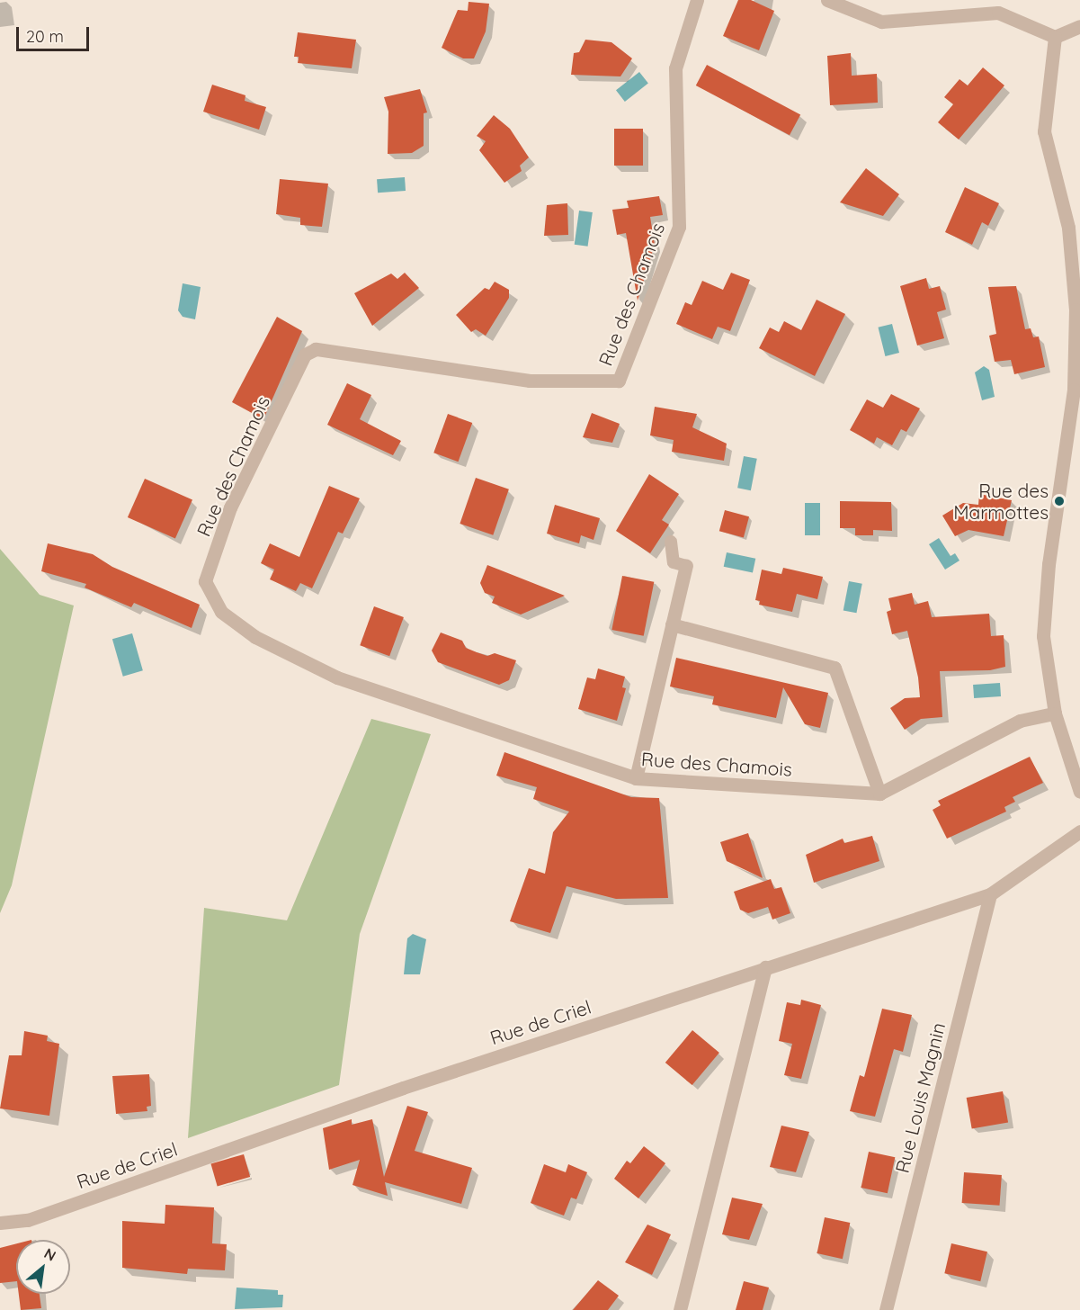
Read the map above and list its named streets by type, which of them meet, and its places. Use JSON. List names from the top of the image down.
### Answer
{
  "streets": {
    "street": ["Rue des Chamois", "Rue de Criel", "Rue Louis Magnin"]
  },
  "crossings": [
    ["Rue de Criel", "Rue Louis Magnin"]
  ],
  "places": ["Rue des Marmottes"],
  "scale_bar": "20 m",
  "north": "top right"
}
